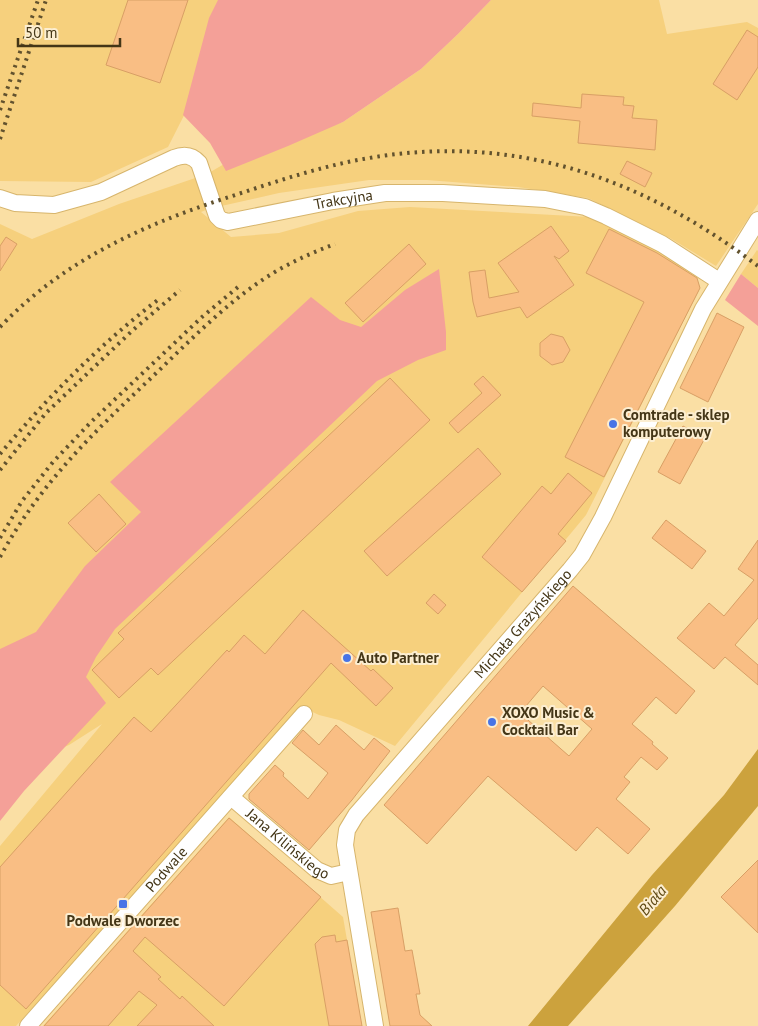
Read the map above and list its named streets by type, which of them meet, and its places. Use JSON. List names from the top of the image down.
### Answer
{
  "streets": {
    "street": [
      "Trakcyjna",
      "Michała Grażyńskiego",
      "Jana Kilińskiego",
      "Podwale"
    ]
  },
  "crossings": [
    ["Trakcyjna", "Michała Grażyńskiego"],
    ["Michała Grażyńskiego", "Jana Kilińskiego"],
    ["Jana Kilińskiego", "Podwale"]
  ],
  "water": ["Biała"],
  "places": {
    "other": ["Comtrade - sklep komputerowy", "Auto Partner", "XOXO Music & Cocktail Bar"],
    "transit": ["Podwale Dworzec"]
  },
  "scale_bar": "50 m"
}
